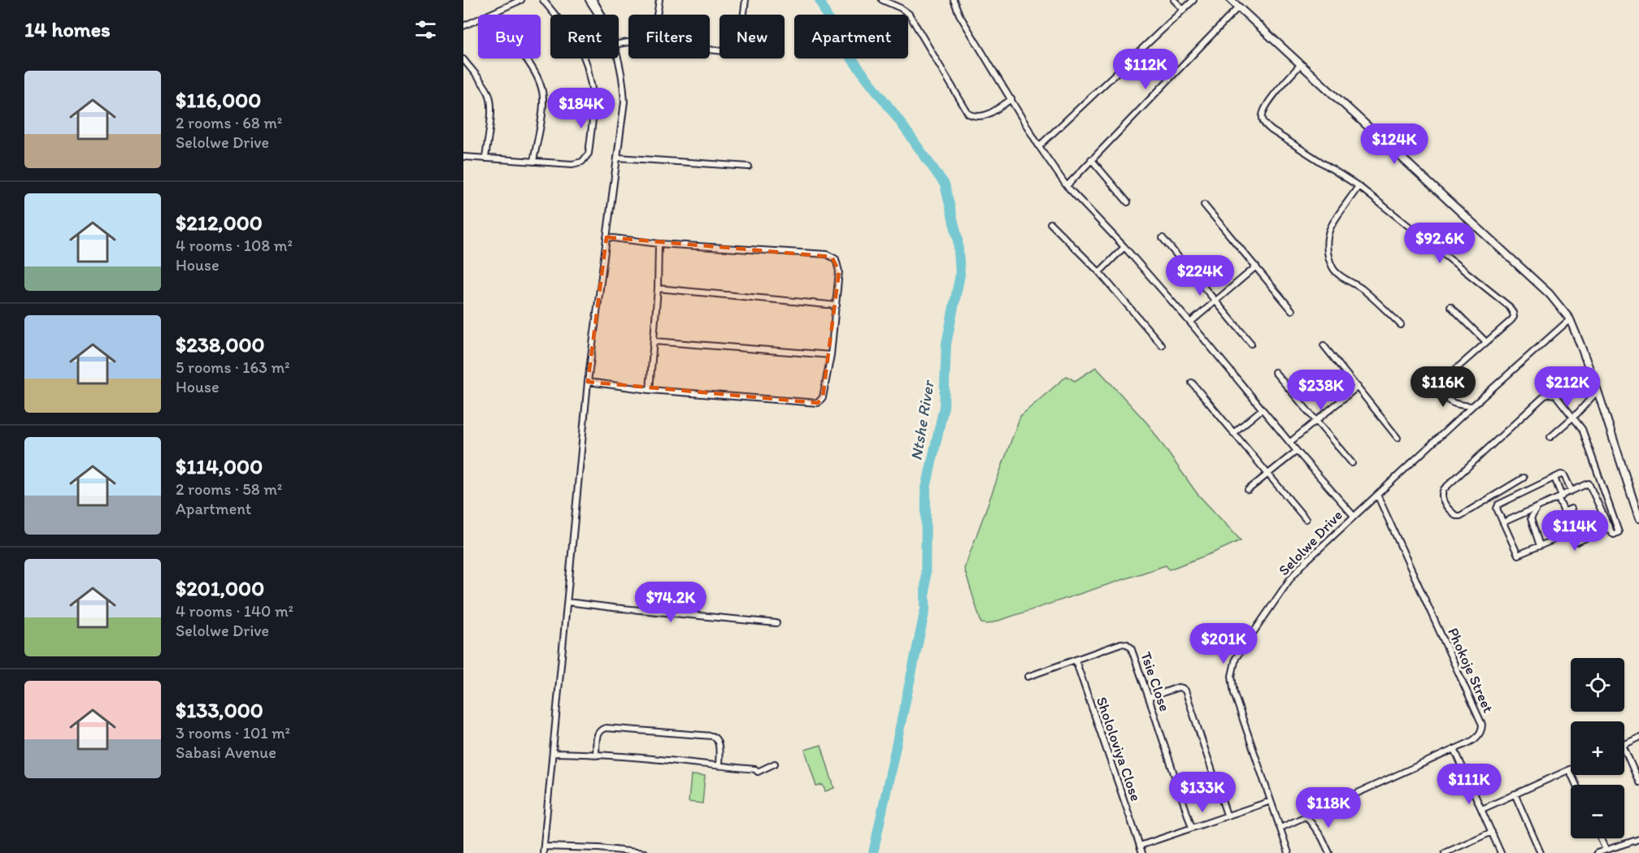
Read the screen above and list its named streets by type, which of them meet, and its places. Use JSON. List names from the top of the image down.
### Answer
{
  "streets": {
    "street": [
      "Selolwe Drive",
      "Phokoje Street",
      "Tsie Close",
      "Shololoviya Close"
    ]
  },
  "crossings": [
    ["Selolwe Drive", "Phokoje Street"],
    ["Tsie Close", "Shololoviya Close"]
  ],
  "water": ["Ntshe River"],
  "page": {
    "heading": "14 homes",
    "chip": [
      "Buy",
      "Rent",
      "Filters",
      "New",
      "Apartment"
    ],
    "price": [
      "$112K",
      "$184K",
      "$124K",
      "$92.6K",
      "$224K",
      "$116K",
      "$212K",
      "$238K",
      "$114K",
      "$74.2K",
      "$201K",
      "$111K",
      "$133K",
      "$118K"
    ],
    "list": [
      {
        "name": "$116,000",
        "note": "2 rooms · 68 m² · Selolwe Drive"
      },
      {
        "name": "$212,000",
        "note": "4 rooms · 108 m² · House"
      },
      {
        "name": "$238,000",
        "note": "5 rooms · 163 m² · House"
      },
      {
        "name": "$114,000",
        "note": "2 rooms · 58 m² · Apartment"
      },
      {
        "name": "$201,000",
        "note": "4 rooms · 140 m² · Selolwe Drive"
      },
      {
        "name": "$133,000",
        "note": "3 rooms · 101 m² · Sabasi Avenue"
      }
    ],
    "map_buttons": ["+", "−"]
  }
}
